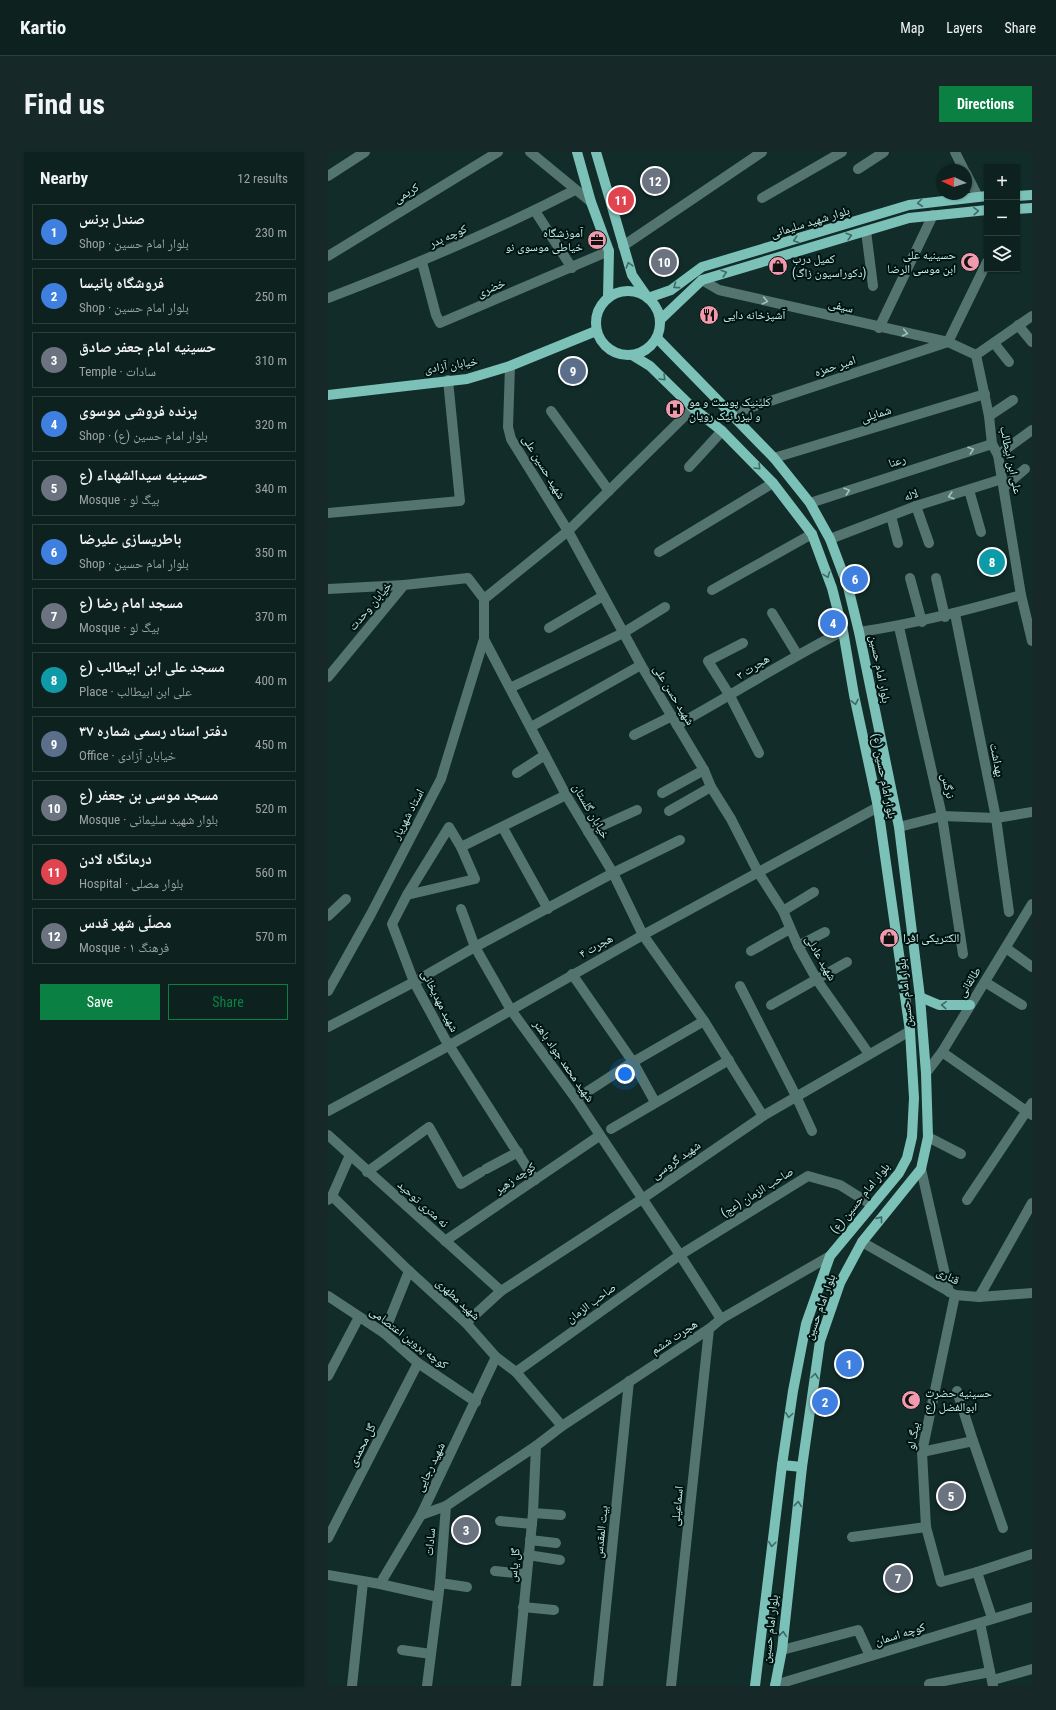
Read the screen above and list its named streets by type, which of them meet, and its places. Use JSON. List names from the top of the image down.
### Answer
{
  "streets": {
    "main road": [
      "بلوار شهید سلیمانی",
      "خیابان آزادی",
      "بلوار امام حسین",
      "بلوار امام حسین (ع)"
    ],
    "street": [
      "کریمی",
      "کوچه بدر",
      "خضری",
      "سیفی",
      "امیر حمزه",
      "شمایلی",
      "علی ابن ابیطالب",
      "رعنا",
      "شهید حسین علی",
      "لاله",
      "خیابان وحدت",
      "هجرت ۳",
      "شهید حسن علی",
      "بهداشت",
      "نرگس",
      "خیابان گلستان",
      "استاد شهریار",
      "هجرت ۴",
      "شهید عادلی",
      "طالقانی",
      "شهید مهدیخانی",
      "شهید محمد جواد باهنر",
      "شهید گروسی",
      "کوچه زهیر",
      "صاحب الزمان (عج)",
      "نه متری توحید",
      "قناری",
      "شهید مطهری",
      "صاحب الزمان",
      "هجرت ششم",
      "کوچه پروین اعتصامی",
      "بیگ لو",
      "گل محمدی",
      "شهید رجایی",
      "اسماعیلی",
      "بیت المقدس",
      "سادات",
      "گل یاس",
      "کوچه اسمان"
    ]
  },
  "crossings": [
    ["بلوار شهید سلیمانی", "سیفی"],
    ["بلوار شهید سلیمانی", "خیابان آزادی"],
    ["بلوار شهید سلیمانی", "بلوار امام حسین"],
    ["بلوار شهید سلیمانی", "بلوار امام حسین (ع)"],
    ["کوچه بدر", "خضری"],
    ["سیفی", "امیر حمزه"],
    ["سیفی", "علی ابن ابیطالب"],
    ["خیابان آزادی", "شهید حسین علی"],
    ["خیابان آزادی", "بلوار امام حسین"],
    ["خیابان آزادی", "بلوار امام حسین (ع)"],
    ["امیر حمزه", "بلوار امام حسین"],
    ["شمایلی", "علی ابن ابیطالب"],
    ["شمایلی", "بلوار امام حسین"],
    ["علی ابن ابیطالب", "رعنا"],
    ["علی ابن ابیطالب", "لاله"],
    ["رعنا", "بلوار امام حسین"],
    ["شهید حسین علی", "شهید حسن علی"],
    ["لاله", "بلوار امام حسین"],
    ["خیابان وحدت", "خیابان گلستان"],
    ["هجرت ۳", "شهید حسن علی"],
    ["هجرت ۳", "بلوار امام حسین (ع)"],
    ["بلوار امام حسین", "بلوار امام حسین (ع)"],
    ["بلوار امام حسین", "طالقانی"],
    ["بلوار امام حسین", "قناری"],
    ["بلوار امام حسین", "هجرت ششم"],
    ["بلوار امام حسین", "کوچه اسمان"],
    ["شهید حسن علی", "هجرت ۴"],
    ["شهید حسن علی", "شهید عادلی"],
    ["بلوار امام حسین (ع)", "هجرت ۴"],
    ["بلوار امام حسین (ع)", "شهید گروسی"],
    ["بلوار امام حسین (ع)", "صاحب الزمان (عج)"],
    ["بلوار امام حسین (ع)", "هجرت ششم"],
    ["خیابان گلستان", "استاد شهریار"],
    ["خیابان گلستان", "هجرت ۴"],
    ["خیابان گلستان", "شهید گروسی"],
    ["هجرت ۴", "شهید عادلی"],
    ["هجرت ۴", "شهید مهدیخانی"],
    ["هجرت ۴", "شهید محمد جواد باهنر"],
    ["شهید عادلی", "شهید گروسی"],
    ["شهید مهدیخانی", "کوچه زهیر"],
    ["شهید محمد جواد باهنر", "شهید گروسی"],
    ["شهید محمد جواد باهنر", "کوچه زهیر"],
    ["شهید محمد جواد باهنر", "صاحب الزمان (عج)"],
    ["شهید محمد جواد باهنر", "صاحب الزمان"],
    ["شهید محمد جواد باهنر", "هجرت ششم"],
    ["شهید گروسی", "نه متری توحید"],
    ["شهید گروسی", "شهید مطهری"],
    ["کوچه زهیر", "نه متری توحید"],
    ["صاحب الزمان (عج)", "صاحب الزمان"],
    ["قناری", "بیگ لو"],
    ["شهید مطهری", "صاحب الزمان"],
    ["شهید مطهری", "هجرت ششم"],
    ["شهید مطهری", "شهید رجایی"],
    ["هجرت ششم", "اسماعیلی"],
    ["هجرت ششم", "بیت المقدس"],
    ["هجرت ششم", "گل یاس"],
    ["کوچه پروین اعتصامی", "گل محمدی"],
    ["کوچه پروین اعتصامی", "شهید رجایی"]
  ],
  "one_way": ["سیفی", "رعنا", "بلوار امام حسین (ع)"],
  "places": {
    "office": ["آموزشگاه خیاطی موسوی نو"],
    "mosque": ["حسینیه علی ابن موسی الرضا", "حسینیه حضرت ابوالفضل (ع"],
    "shop": ["کمیل درب (دکوراسیون زاگ)", "الکتریکی افرا"],
    "restaurant": ["آشپزخانه دایی"],
    "hospital": ["کلینیک پوست و مو و لیزر نیک رویان"]
  },
  "north": "left",
  "page": {
    "header": "Kartio",
    "nav": ["Map", "Layers", "Share"],
    "buttons": [
      "Directions",
      ["Save", "Share"]
    ],
    "title": "Find us",
    "heading": ["Nearby", "12 results"],
    "map_buttons": ["+", "−"],
    "pins": [
      "12",
      "11",
      "10",
      "9",
      "8",
      "6",
      "4",
      "1",
      "2",
      "5",
      "3",
      "7"
    ],
    "list": [
      {
        "mark": "1",
        "name": "صندل برنس",
        "note": "Shop · بلوار امام حسین",
        "value": "230 m"
      },
      {
        "mark": "2",
        "name": "فروشگاه پانیسا",
        "note": "Shop · بلوار امام حسین",
        "value": "250 m"
      },
      {
        "mark": "3",
        "name": "حسینیه امام جعفر صادق",
        "note": "Temple · سادات",
        "value": "310 m"
      },
      {
        "mark": "4",
        "name": "پرنده فروشی موسوی",
        "note": "Shop · بلوار امام حسین (ع)",
        "value": "320 m"
      },
      {
        "mark": "5",
        "name": "حسینیه سیدالشهداء (ع",
        "note": "Mosque · بیگ لو",
        "value": "340 m"
      },
      {
        "mark": "6",
        "name": "باطریسازی علیرضا",
        "note": "Shop · بلوار امام حسین",
        "value": "350 m"
      },
      {
        "mark": "7",
        "name": "مسجد امام رضا (ع",
        "note": "Mosque · بیگ لو",
        "value": "370 m"
      },
      {
        "mark": "8",
        "name": "مسجد علی ابن ابیطالب (ع",
        "note": "Place · علی ابن ابیطالب",
        "value": "400 m"
      },
      {
        "mark": "9",
        "name": "دفتر اسناد رسمی شماره ۳۷",
        "note": "Office · خیابان آزادی",
        "value": "450 m"
      },
      {
        "mark": "10",
        "name": "مسجد موسی بن جعفر (ع",
        "note": "Mosque · بلوار شهید سلیمانی",
        "value": "520 m"
      },
      {
        "mark": "11",
        "name": "درمانگاه لادن",
        "note": "Hospital · بلوار مصلی",
        "value": "560 m"
      },
      {
        "mark": "12",
        "name": "مصلّی شهر قدس",
        "note": "Mosque · فرهنگ ۱",
        "value": "570 m"
      }
    ]
  }
}
